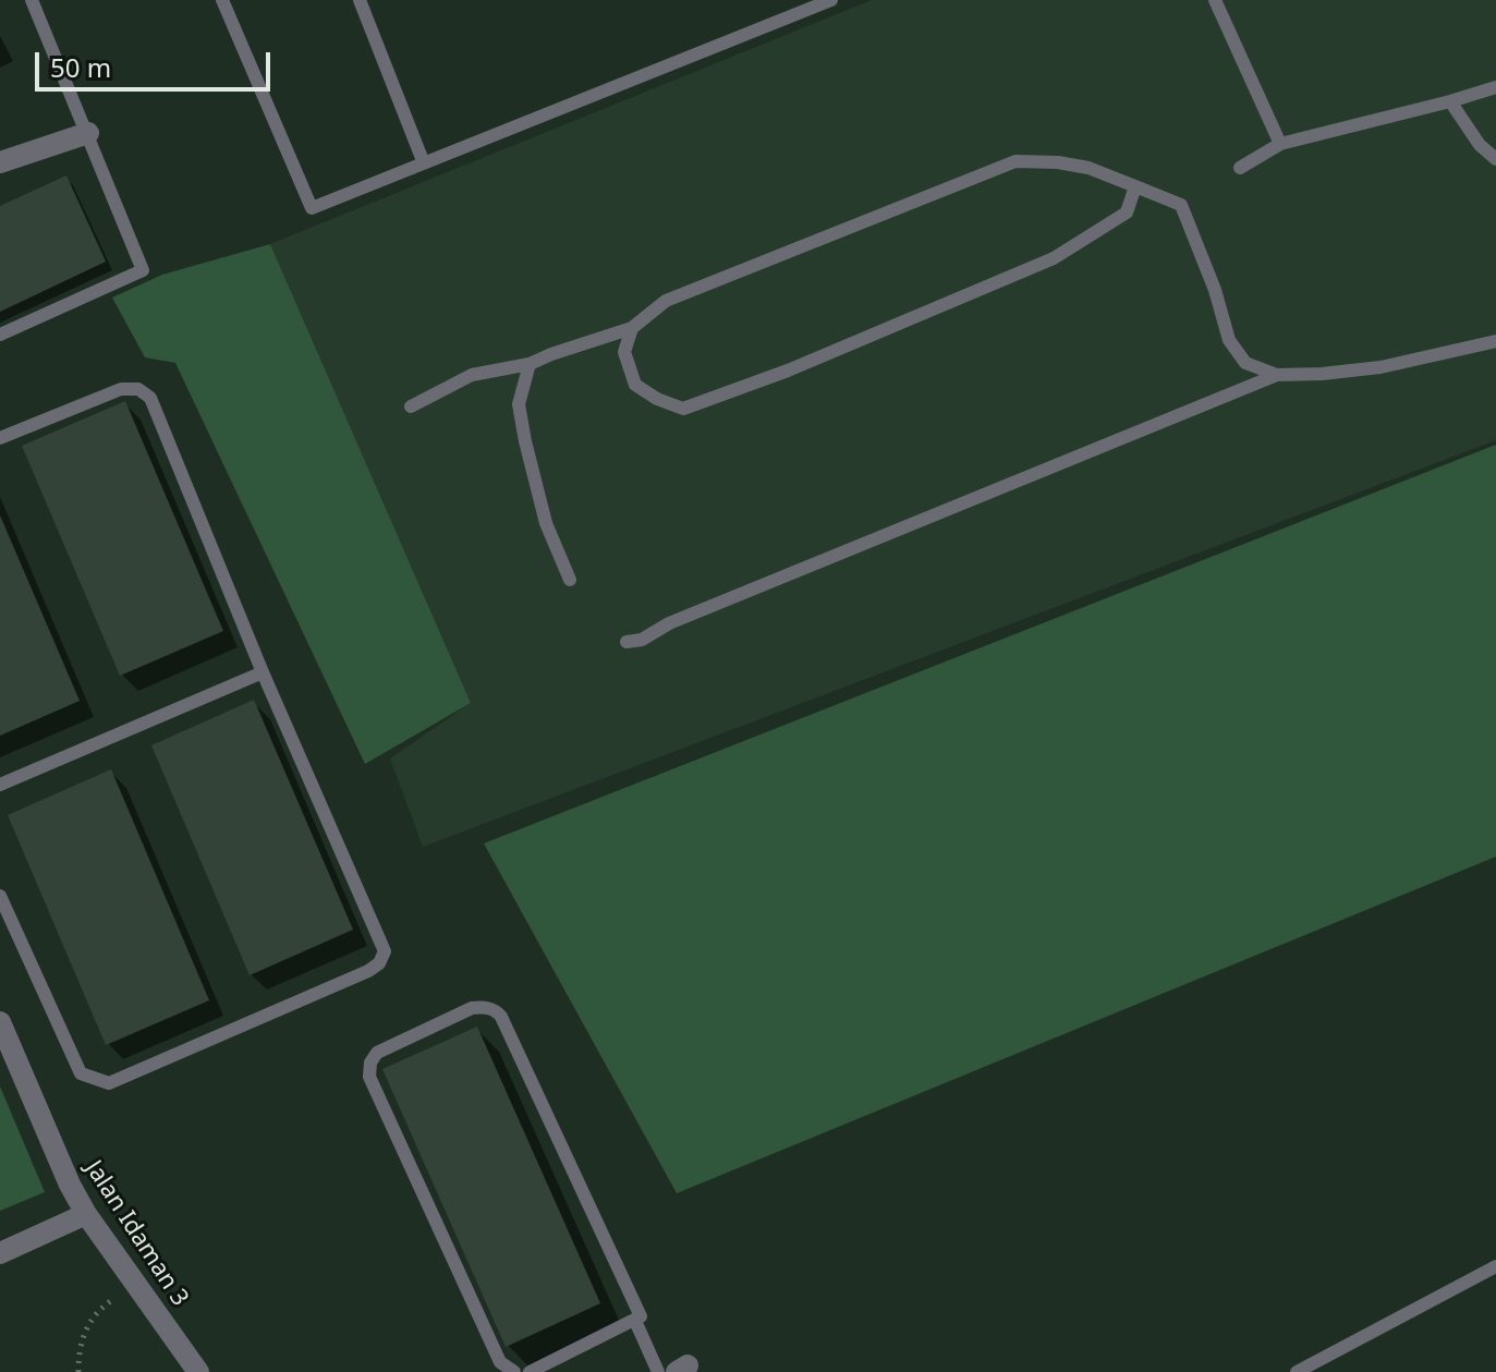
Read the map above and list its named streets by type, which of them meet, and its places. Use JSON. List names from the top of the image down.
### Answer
{
  "streets": {
    "street": ["Jalan Idaman 3"]
  },
  "scale_bar": "50 m"
}
